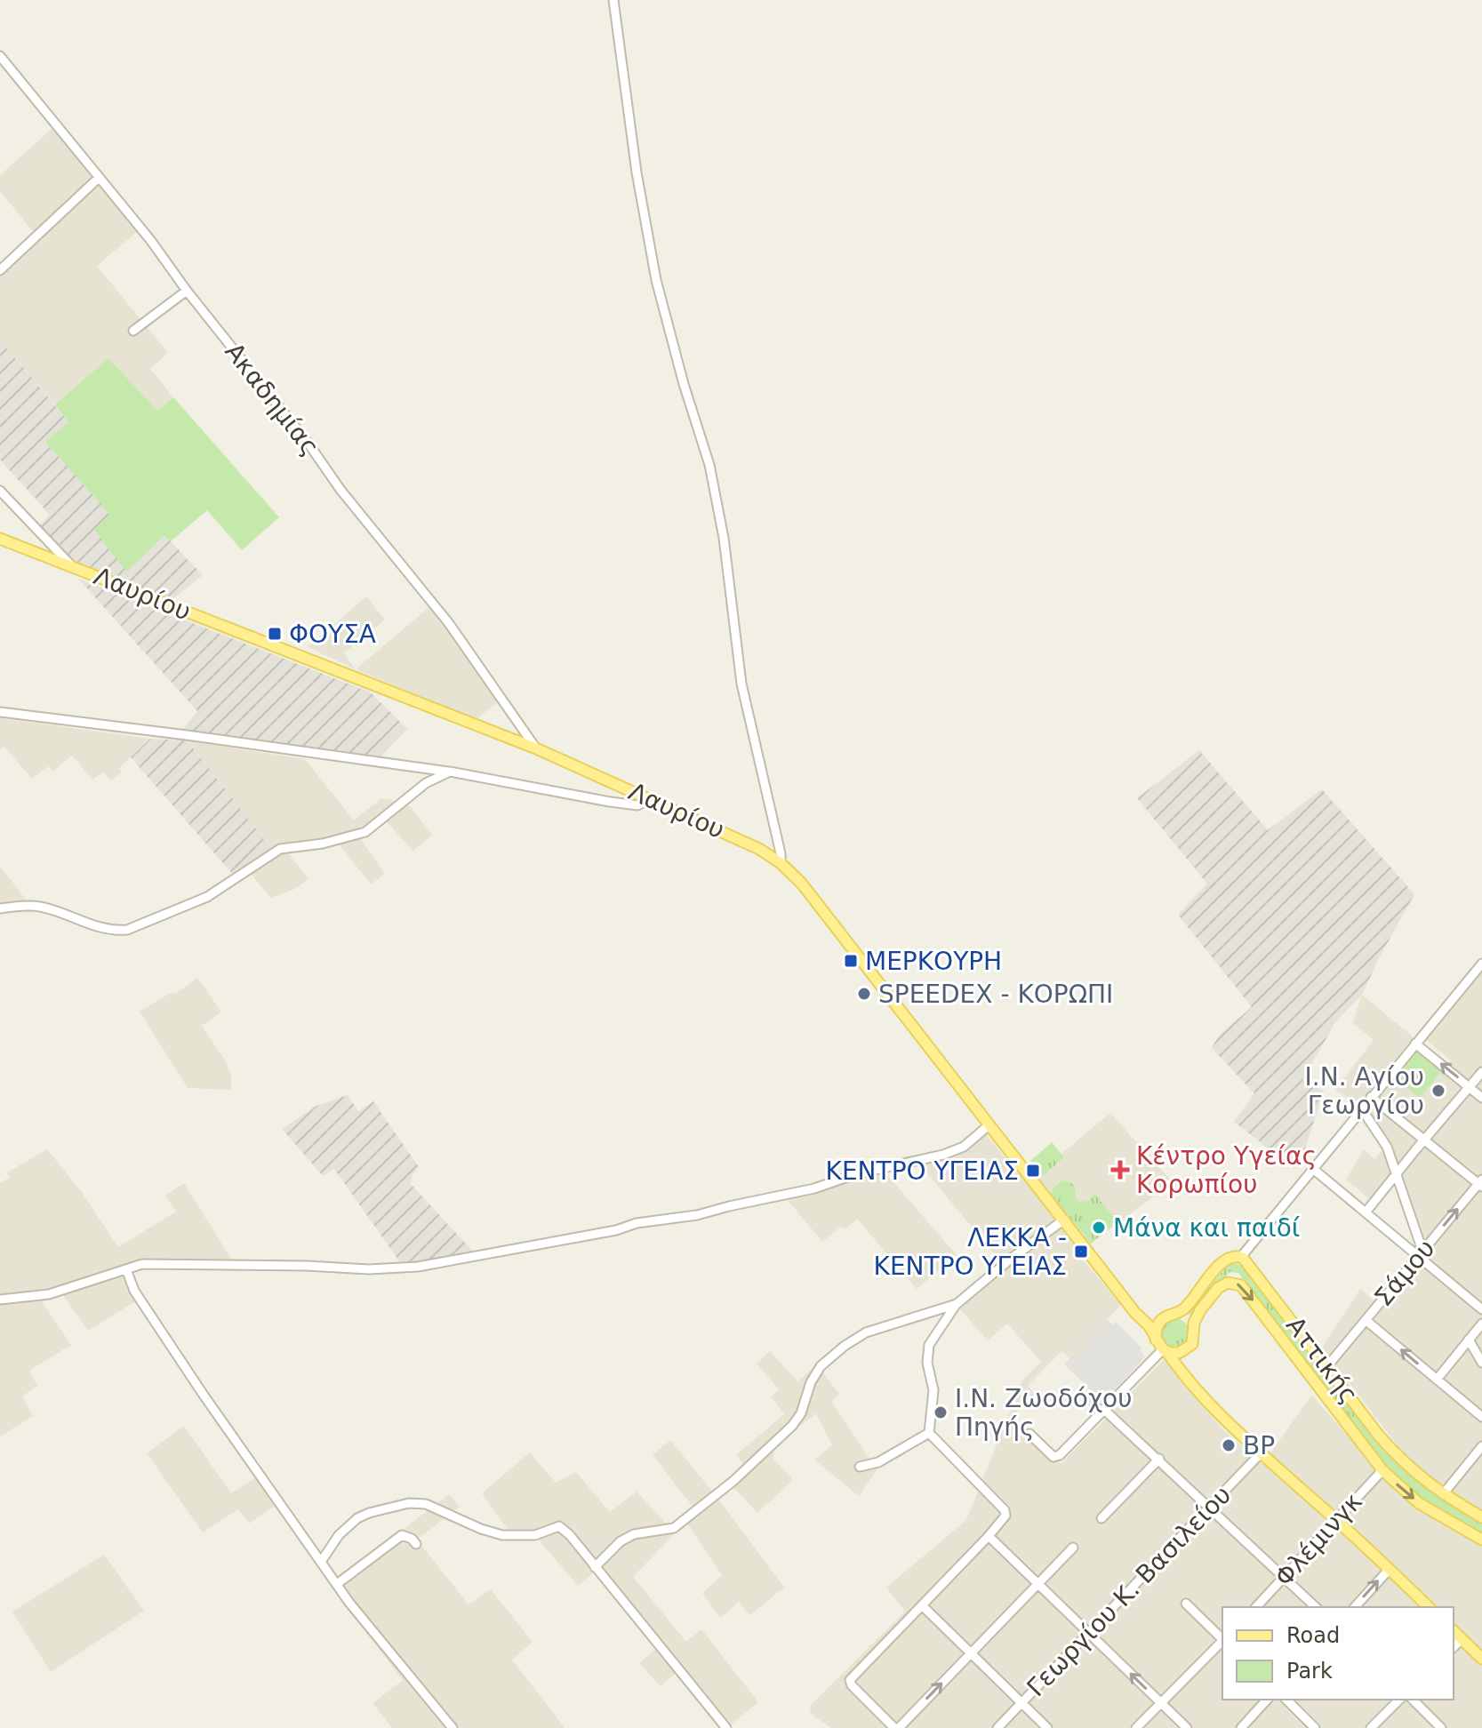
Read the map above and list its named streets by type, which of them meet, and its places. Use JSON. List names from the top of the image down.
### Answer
{
  "streets": {
    "main road": ["Λαυρίου", "Αττικής"],
    "street": [
      "Ακαδημίας",
      "Σάμου",
      "Φλέμινγκ",
      "Γεωργίου Κ. Βασιλείου"
    ]
  },
  "crossings": [
    ["Ακαδημίας", "Λαυρίου"],
    ["Λαυρίου", "Αττικής"],
    ["Λαυρίου", "Φλέμινγκ"],
    ["Λαυρίου", "Γεωργίου Κ. Βασιλείου"],
    ["Σάμου", "Αττικής"],
    ["Αττικής", "Φλέμινγκ"]
  ],
  "places": {
    "transit": [
      "ΦΟΥΣΑ",
      "ΜΕΡΚΟΥΡΗ",
      "ΚΕΝΤΡΟ ΥΓΕΙΑΣ",
      "ΛΕΚΚΑ - ΚΕΝΤΡΟ ΥΓΕΙΑΣ"
    ],
    "other": [
      "SPEEDEX - ΚΟΡΩΠΙ",
      "Ι.Ν. Αγίου Γεωργίου",
      "Μάνα και παιδί",
      "Ι.Ν. Ζωοδόχου Πηγής",
      "BP"
    ],
    "health": ["Κέντρο Υγείας Κορωπίου"]
  },
  "legend": ["Road", "Park"]
}
